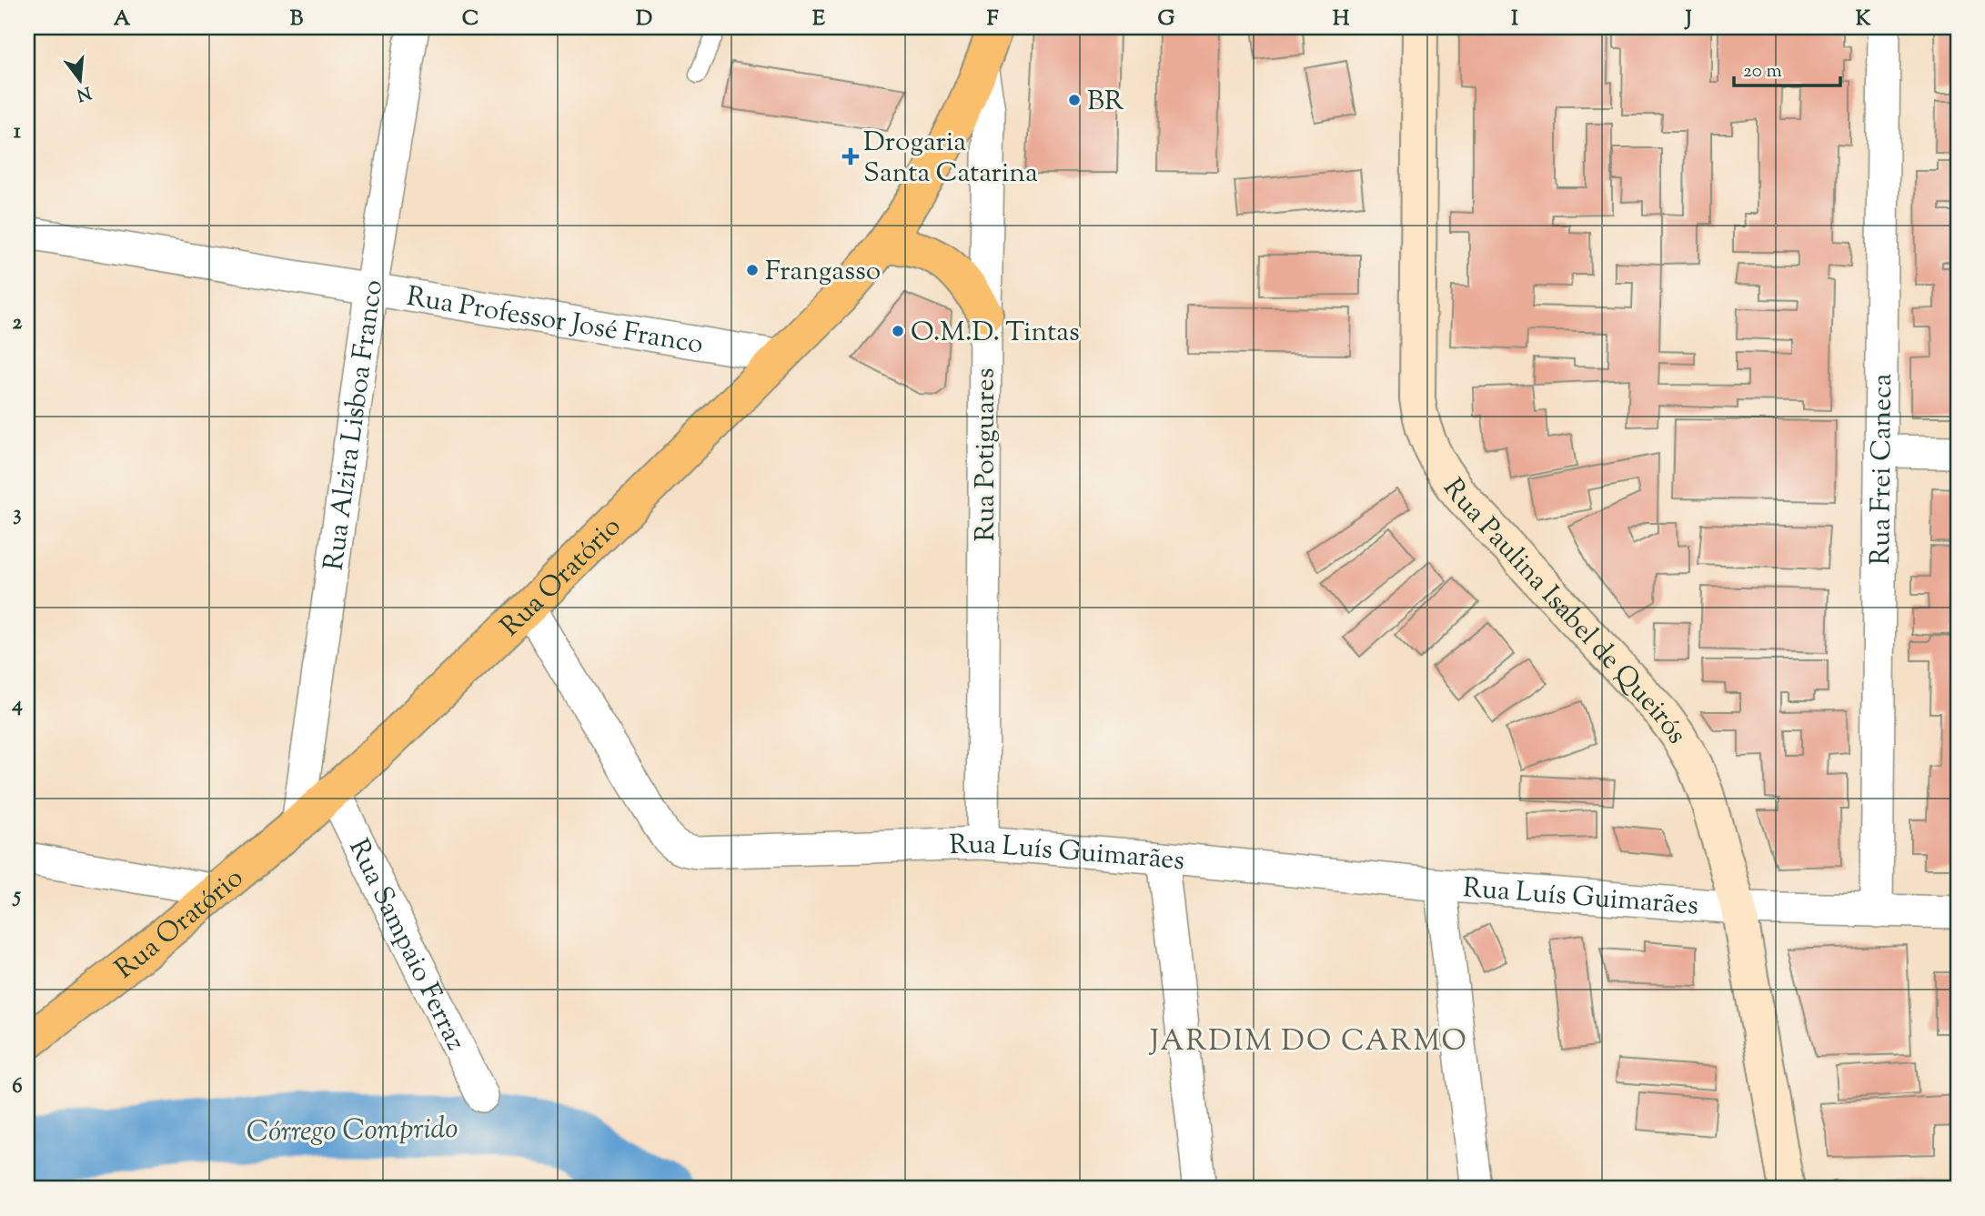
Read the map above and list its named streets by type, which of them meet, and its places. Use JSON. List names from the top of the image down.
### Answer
{
  "streets": {
    "main road": ["Rua Oratório"],
    "street": [
      "Rua Professor José Franco",
      "Rua Alzira Lisboa Franco",
      "Rua Potiguares",
      "Rua Frei Caneca",
      "Rua Paulina Isabel de Queirós",
      "Rua Luís Guimarães",
      "Rua Sampaio Ferraz"
    ]
  },
  "crossings": [
    ["Rua Professor José Franco", "Rua Alzira Lisboa Franco"],
    ["Rua Professor José Franco", "Rua Oratório"],
    ["Rua Alzira Lisboa Franco", "Rua Oratório"],
    ["Rua Potiguares", "Rua Oratório"],
    ["Rua Potiguares", "Rua Luís Guimarães"],
    ["Rua Frei Caneca", "Rua Luís Guimarães"],
    ["Rua Oratório", "Rua Luís Guimarães"],
    ["Rua Oratório", "Rua Sampaio Ferraz"],
    ["Rua Paulina Isabel de Queirós", "Rua Luís Guimarães"]
  ],
  "districts": ["JARDIM DO CARMO"],
  "water": ["Córrego Comprido"],
  "places": {
    "other": ["BR", "Frangasso", "O.M.D. Tintas"],
    "health": ["Drogaria Santa Catarina"]
  },
  "scale_bar": "20 m",
  "north": "bottom",
  "grid": {
    "columns": [
      "A",
      "B",
      "C",
      "D",
      "E",
      "F",
      "G",
      "H",
      "I",
      "J",
      "K"
    ],
    "rows": [
      "1",
      "2",
      "3",
      "4",
      "5",
      "6"
    ]
  }
}
